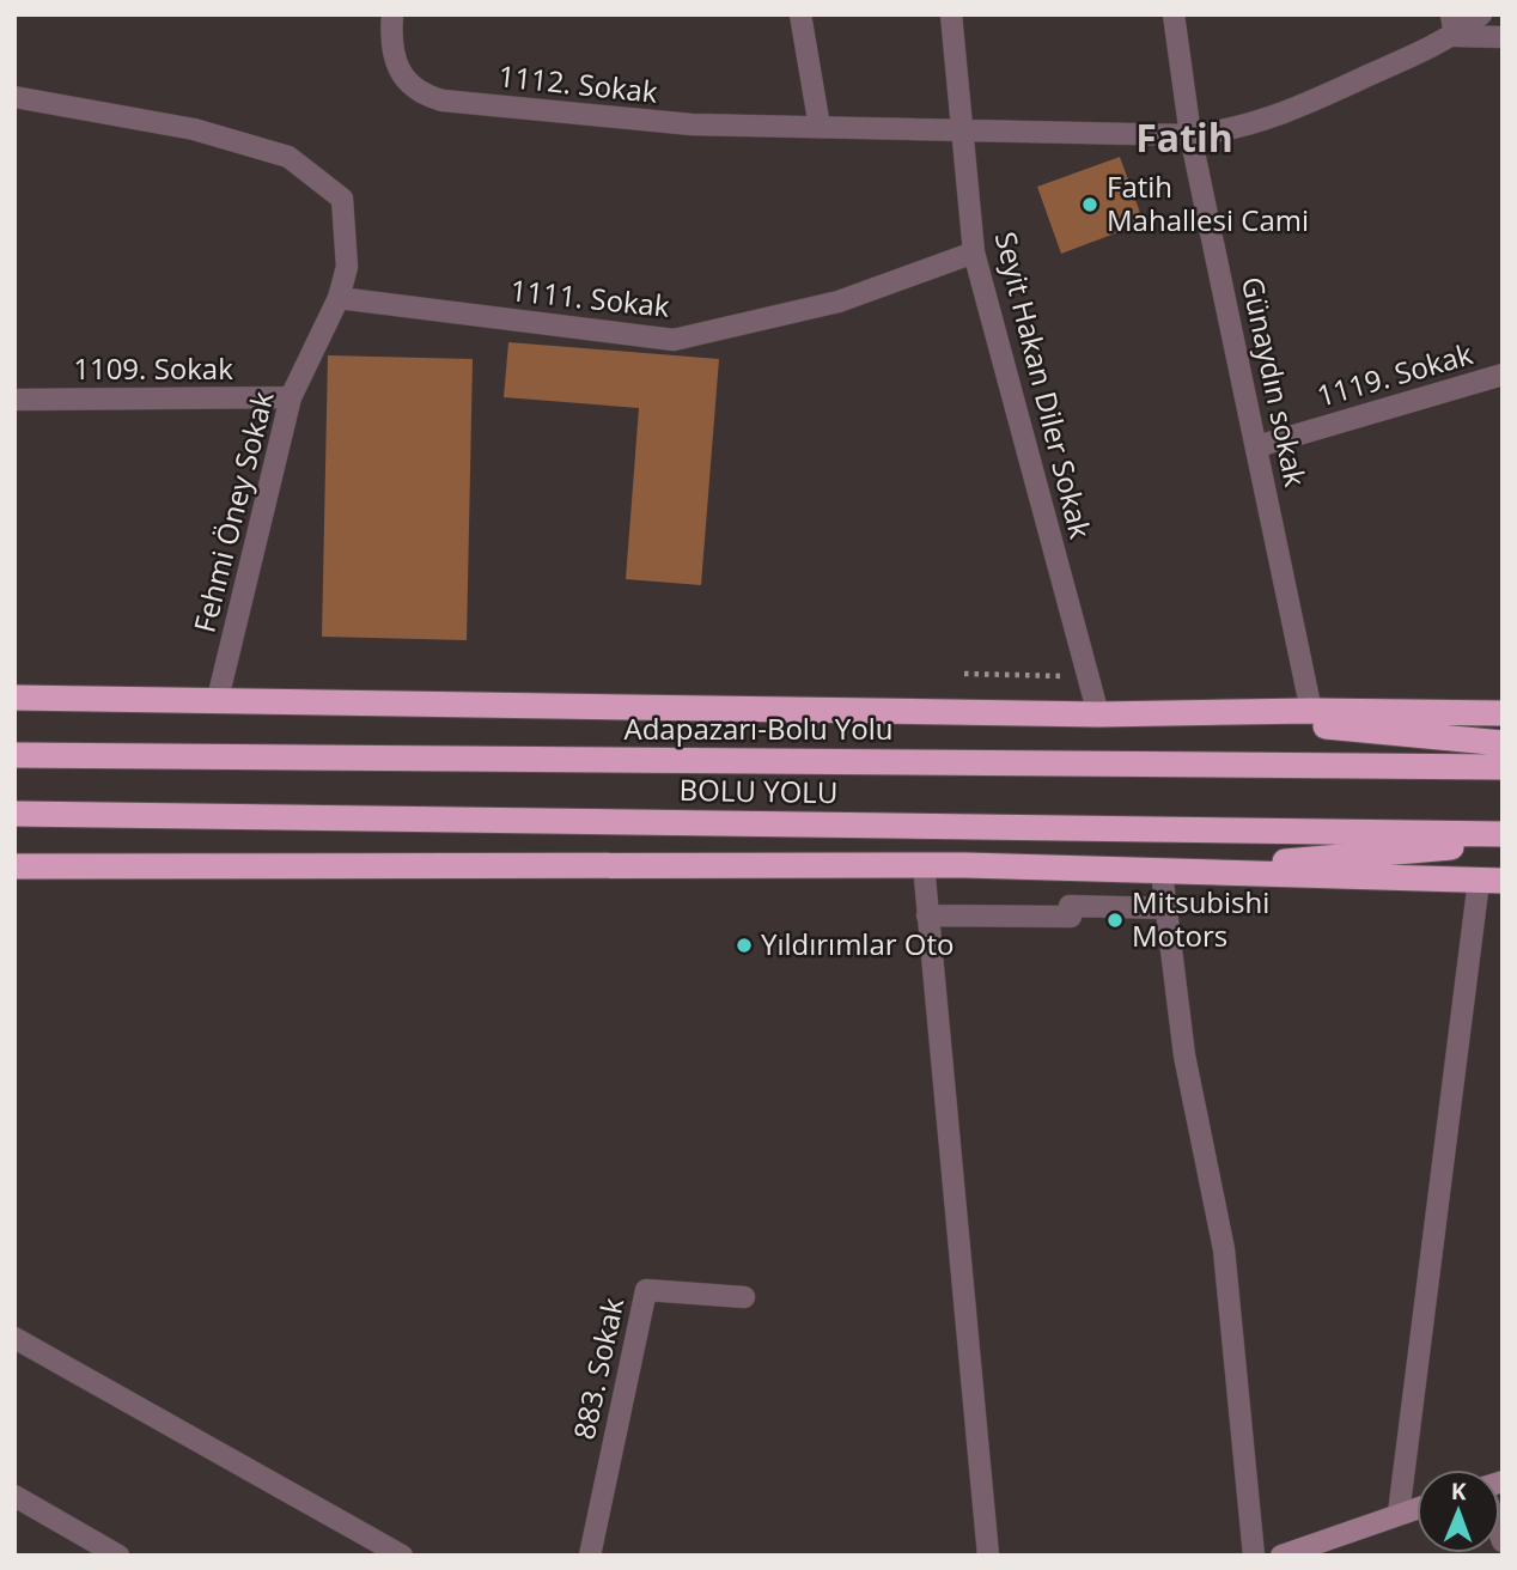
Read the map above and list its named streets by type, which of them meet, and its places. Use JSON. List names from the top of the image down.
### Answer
{
  "streets": {
    "highway": ["Adapazarı-Bolu Yolu", "BOLU YOLU"],
    "street": [
      "1112. Sokak",
      "1111. Sokak",
      "1109. Sokak",
      "1119. Sokak",
      "Günaydın sokak",
      "Seyit Hakan Diler Sokak",
      "Fehmi Öney Sokak",
      "883. Sokak"
    ]
  },
  "crossings": [
    ["1112. Sokak", "Günaydın sokak"],
    ["1112. Sokak", "Seyit Hakan Diler Sokak"],
    ["1111. Sokak", "Seyit Hakan Diler Sokak"],
    ["1111. Sokak", "Fehmi Öney Sokak"],
    ["1109. Sokak", "Fehmi Öney Sokak"],
    ["1119. Sokak", "Günaydın sokak"]
  ],
  "districts": ["Fatih"],
  "places": ["Fatih Mahallesi Cami", "Mitsubishi Motors", "Yıldırımlar Oto"],
  "north": "top"
}
